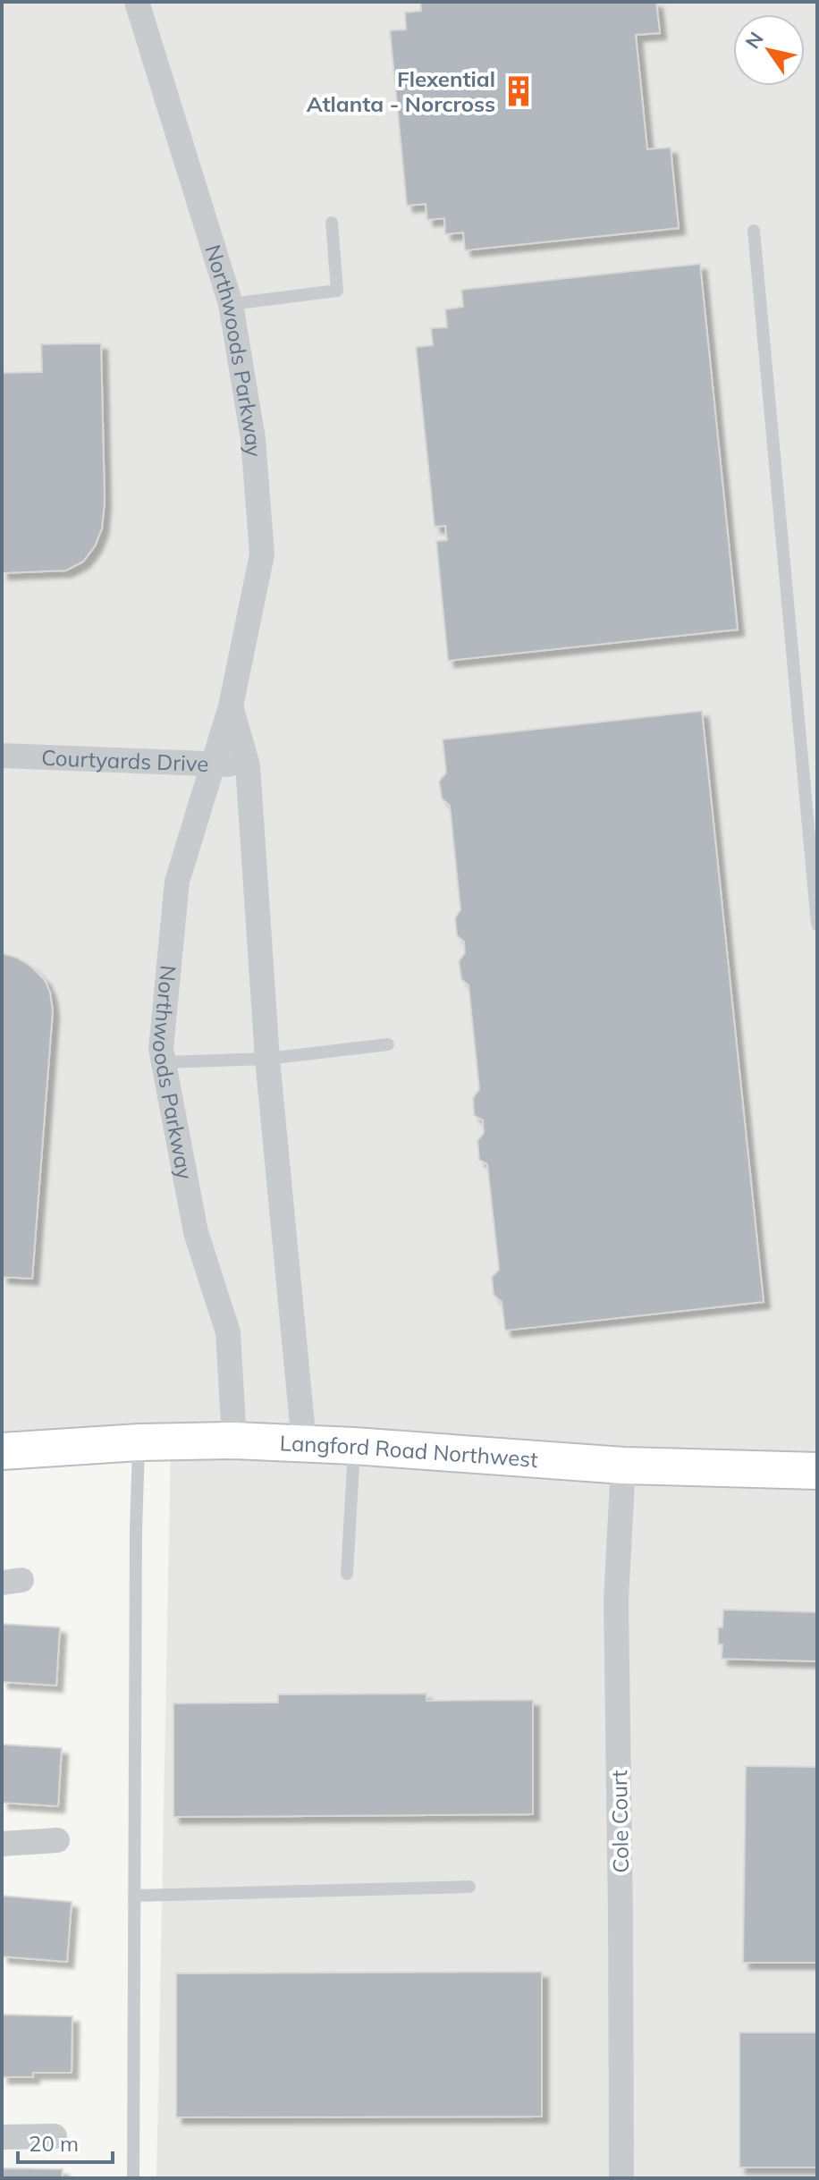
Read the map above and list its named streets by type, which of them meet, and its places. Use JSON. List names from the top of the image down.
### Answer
{
  "streets": {
    "street": [
      "Northwoods Parkway",
      "Courtyards Drive",
      "Langford Road Northwest",
      "Cole Court"
    ]
  },
  "crossings": [
    ["Northwoods Parkway", "Courtyards Drive"],
    ["Northwoods Parkway", "Langford Road Northwest"],
    ["Langford Road Northwest", "Cole Court"]
  ],
  "places": {
    "building": ["Flexential Atlanta - Norcross"]
  },
  "scale_bar": "20 m",
  "north": "top left"
}
